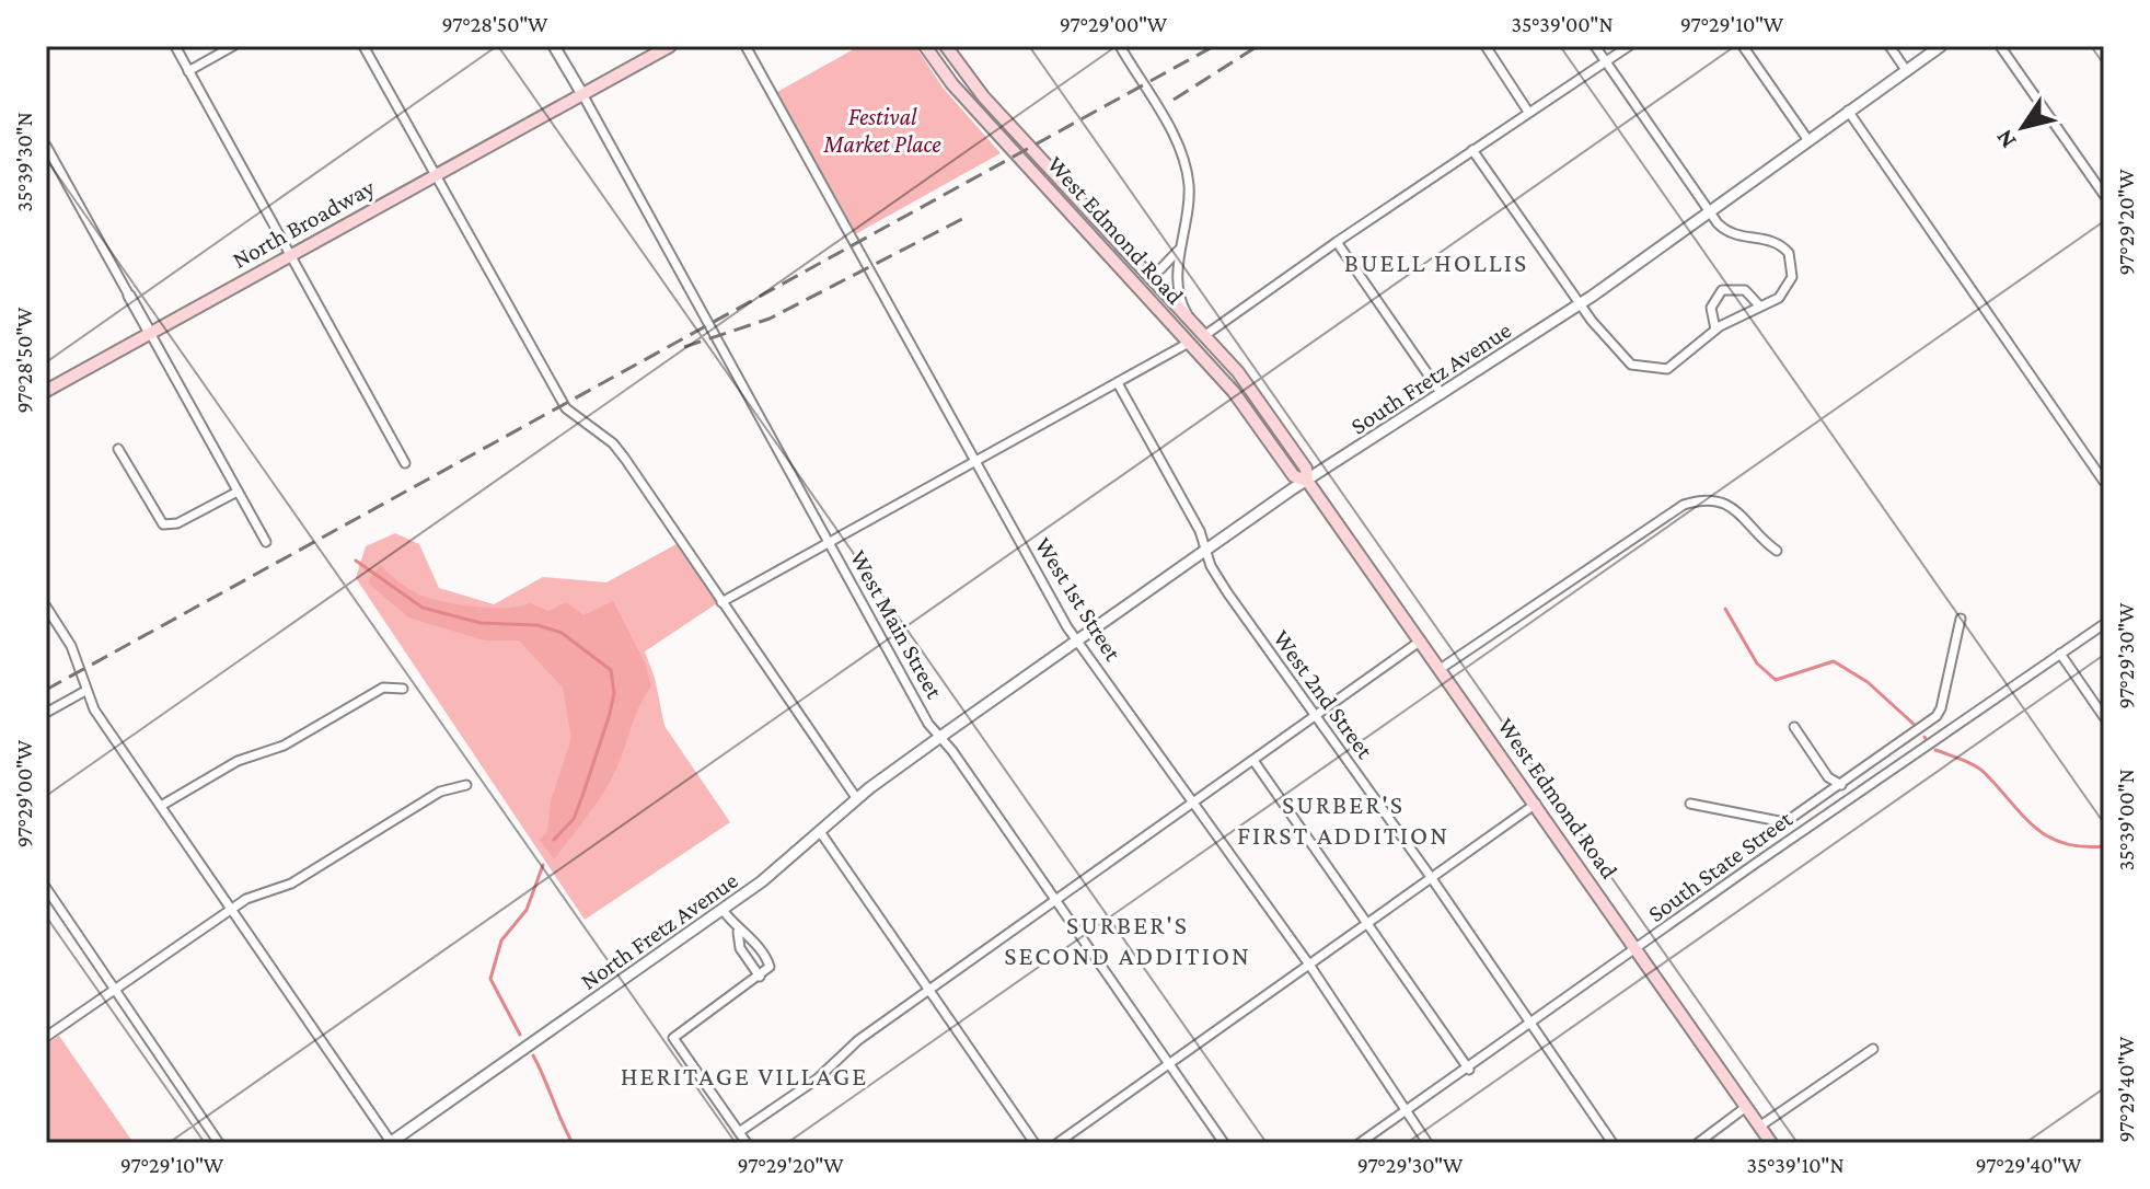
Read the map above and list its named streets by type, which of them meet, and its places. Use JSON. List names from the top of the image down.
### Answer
{
  "streets": {
    "main road": ["North Broadway", "West Edmond Road"],
    "street": [
      "South Fretz Avenue",
      "West 1st Street",
      "West Main Street",
      "West 2nd Street",
      "South State Street",
      "North Fretz Avenue"
    ]
  },
  "crossings": [
    ["North Broadway", "West Main Street"],
    ["West Edmond Road", "South Fretz Avenue"],
    ["West Edmond Road", "South State Street"],
    ["South Fretz Avenue", "West 1st Street"],
    ["South Fretz Avenue", "West Main Street"],
    ["South Fretz Avenue", "West 2nd Street"],
    ["South Fretz Avenue", "North Fretz Avenue"],
    ["West 1st Street", "South State Street"],
    ["West Main Street", "North Fretz Avenue"],
    ["West 2nd Street", "South State Street"]
  ],
  "districts": [
    "BUELL HOLLIS",
    "SURBER'S FIRST ADDITION",
    "SURBER'S SECOND ADDITION",
    "HERITAGE VILLAGE"
  ],
  "parks": ["Festival Market Place"],
  "north": "bottom left",
  "coordinates": [
    "97°28'50\"W",
    "97°29'00\"W",
    "35°39'00\"N",
    "97°29'10\"W",
    "35°39'30\"N",
    "97°29'20\"W",
    "97°29'30\"W",
    "97°29'40\"W",
    "35°39'10\"N"
  ]
}
